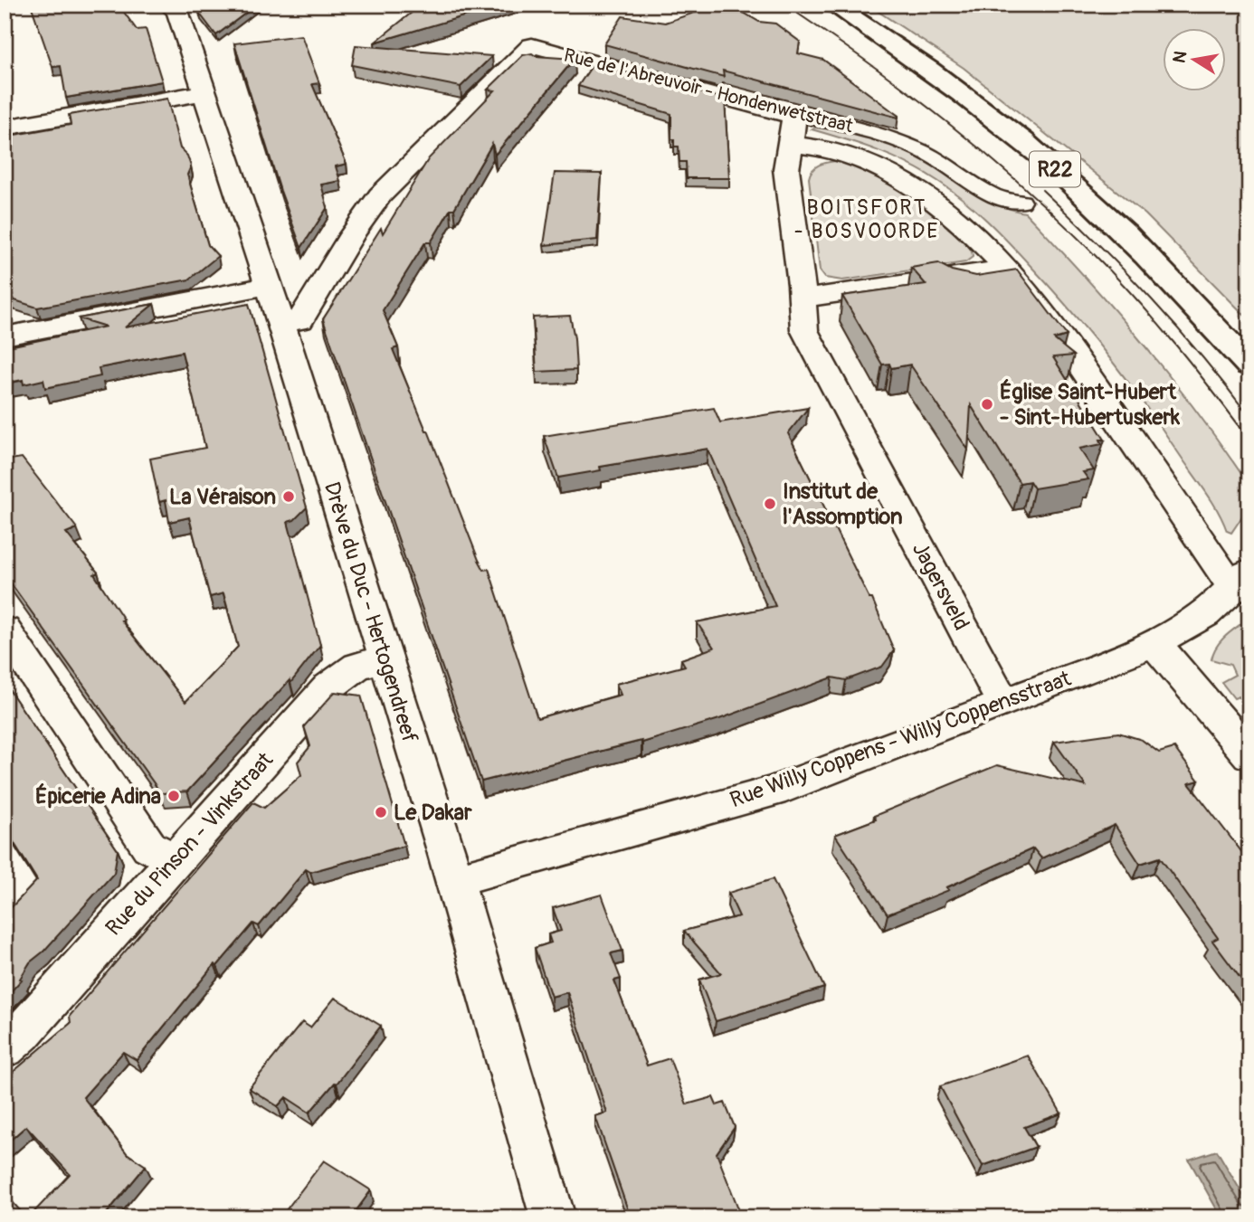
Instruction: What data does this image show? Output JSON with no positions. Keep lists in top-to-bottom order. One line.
{"streets":{"main road":["R22"],"street":["Rue de l'Abreuvoir - Hondenwetstraat","Jagersveld","Drève du Duc - Hertogendreef","Rue Willy Coppens - Willy Coppensstraat","Rue du Pinson - Vinkstraat"]},"crossings":[["Rue de l'Abreuvoir - Hondenwetstraat","Jagersveld"],["Rue de l'Abreuvoir - Hondenwetstraat","Drève du Duc - Hertogendreef"],["Jagersveld","Rue Willy Coppens - Willy Coppensstraat"],["Drève du Duc - Hertogendreef","Rue Willy Coppens - Willy Coppensstraat"],["Drève du Duc - Hertogendreef","Rue du Pinson - Vinkstraat"]],"districts":["BOITSFORT - BOSVOORDE"],"places":["Église Saint-Hubert - Sint-Hubertuskerk","La Véraison","Institut de l'Assomption","Épicerie Adina","Le Dakar"],"north":"left"}
